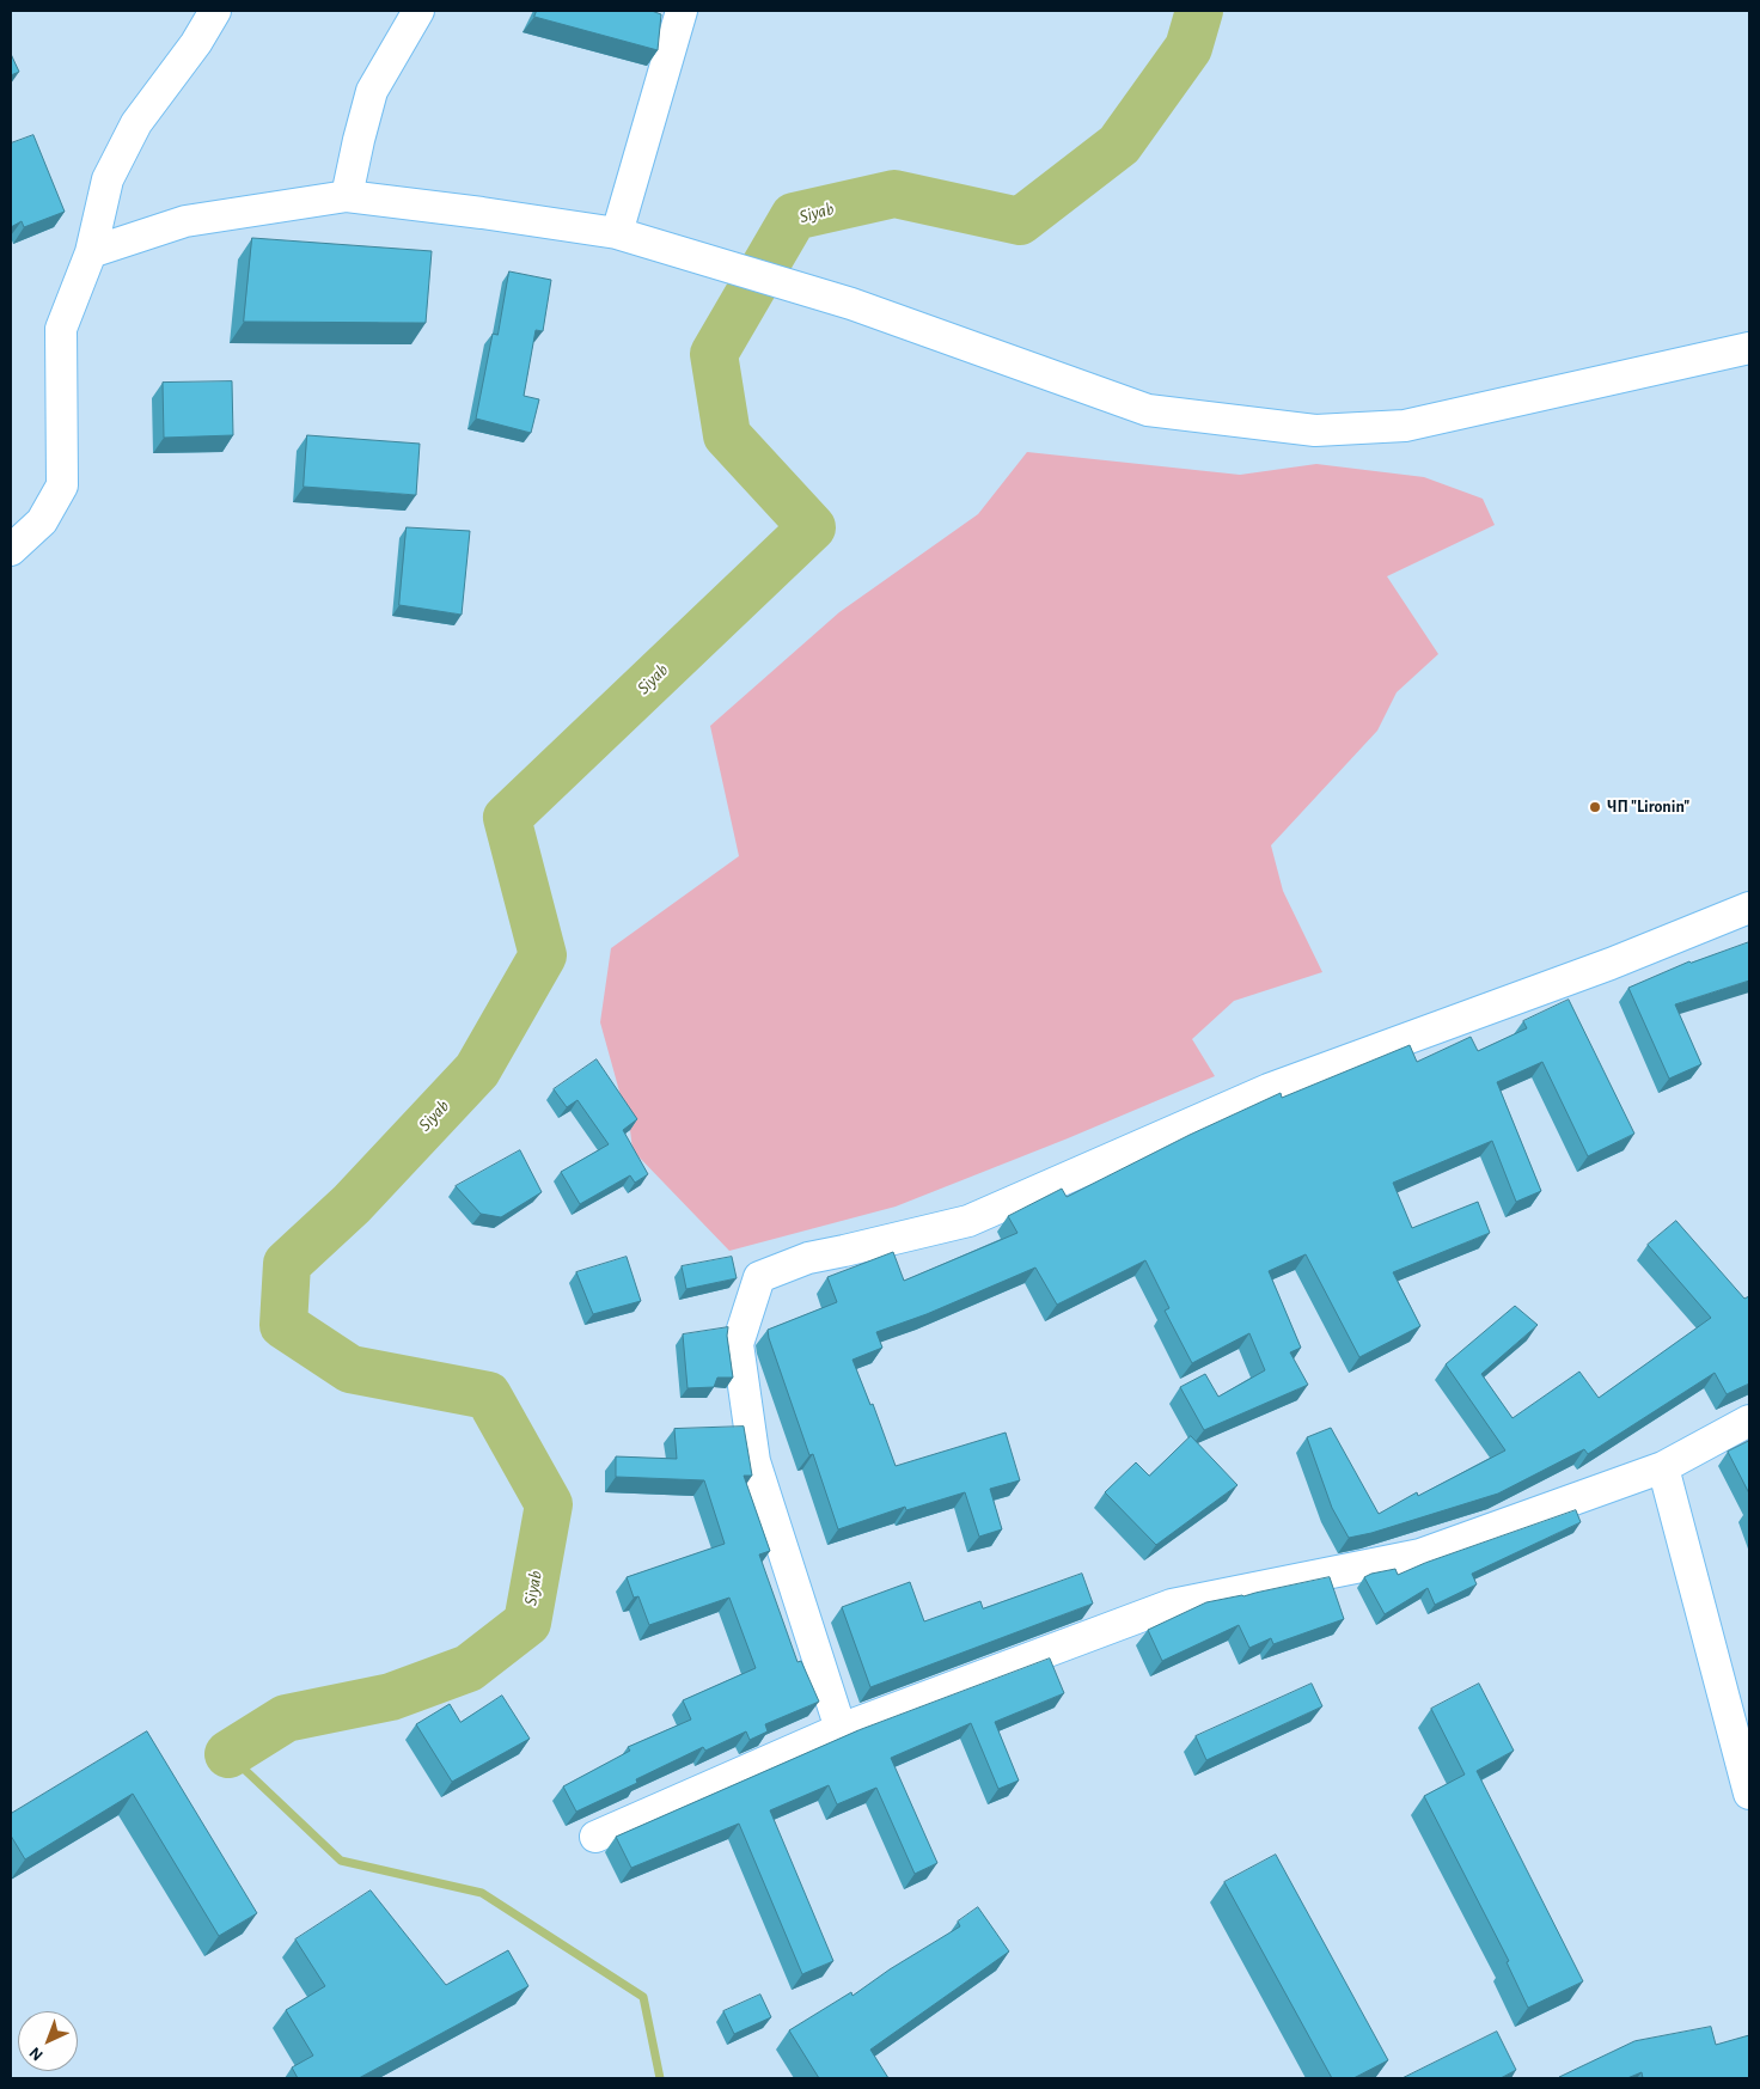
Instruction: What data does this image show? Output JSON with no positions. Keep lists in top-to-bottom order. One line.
{"water":["Siyab"],"places":["ЧП \"Lironin\""],"north":"bottom left"}
